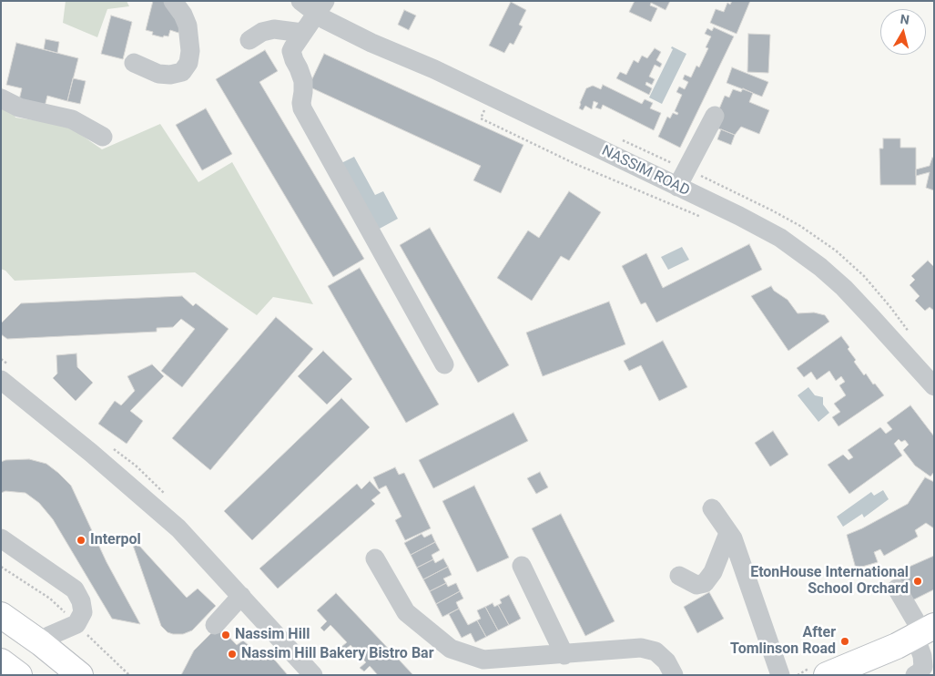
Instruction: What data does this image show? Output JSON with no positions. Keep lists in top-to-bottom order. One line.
{"streets":{"street":["NASSIM ROAD"]},"places":["Interpol","EtonHouse International School Orchard","Nassim Hill","After Tomlinson Road","Nassim Hill Bakery Bistro Bar"],"north":"top"}
